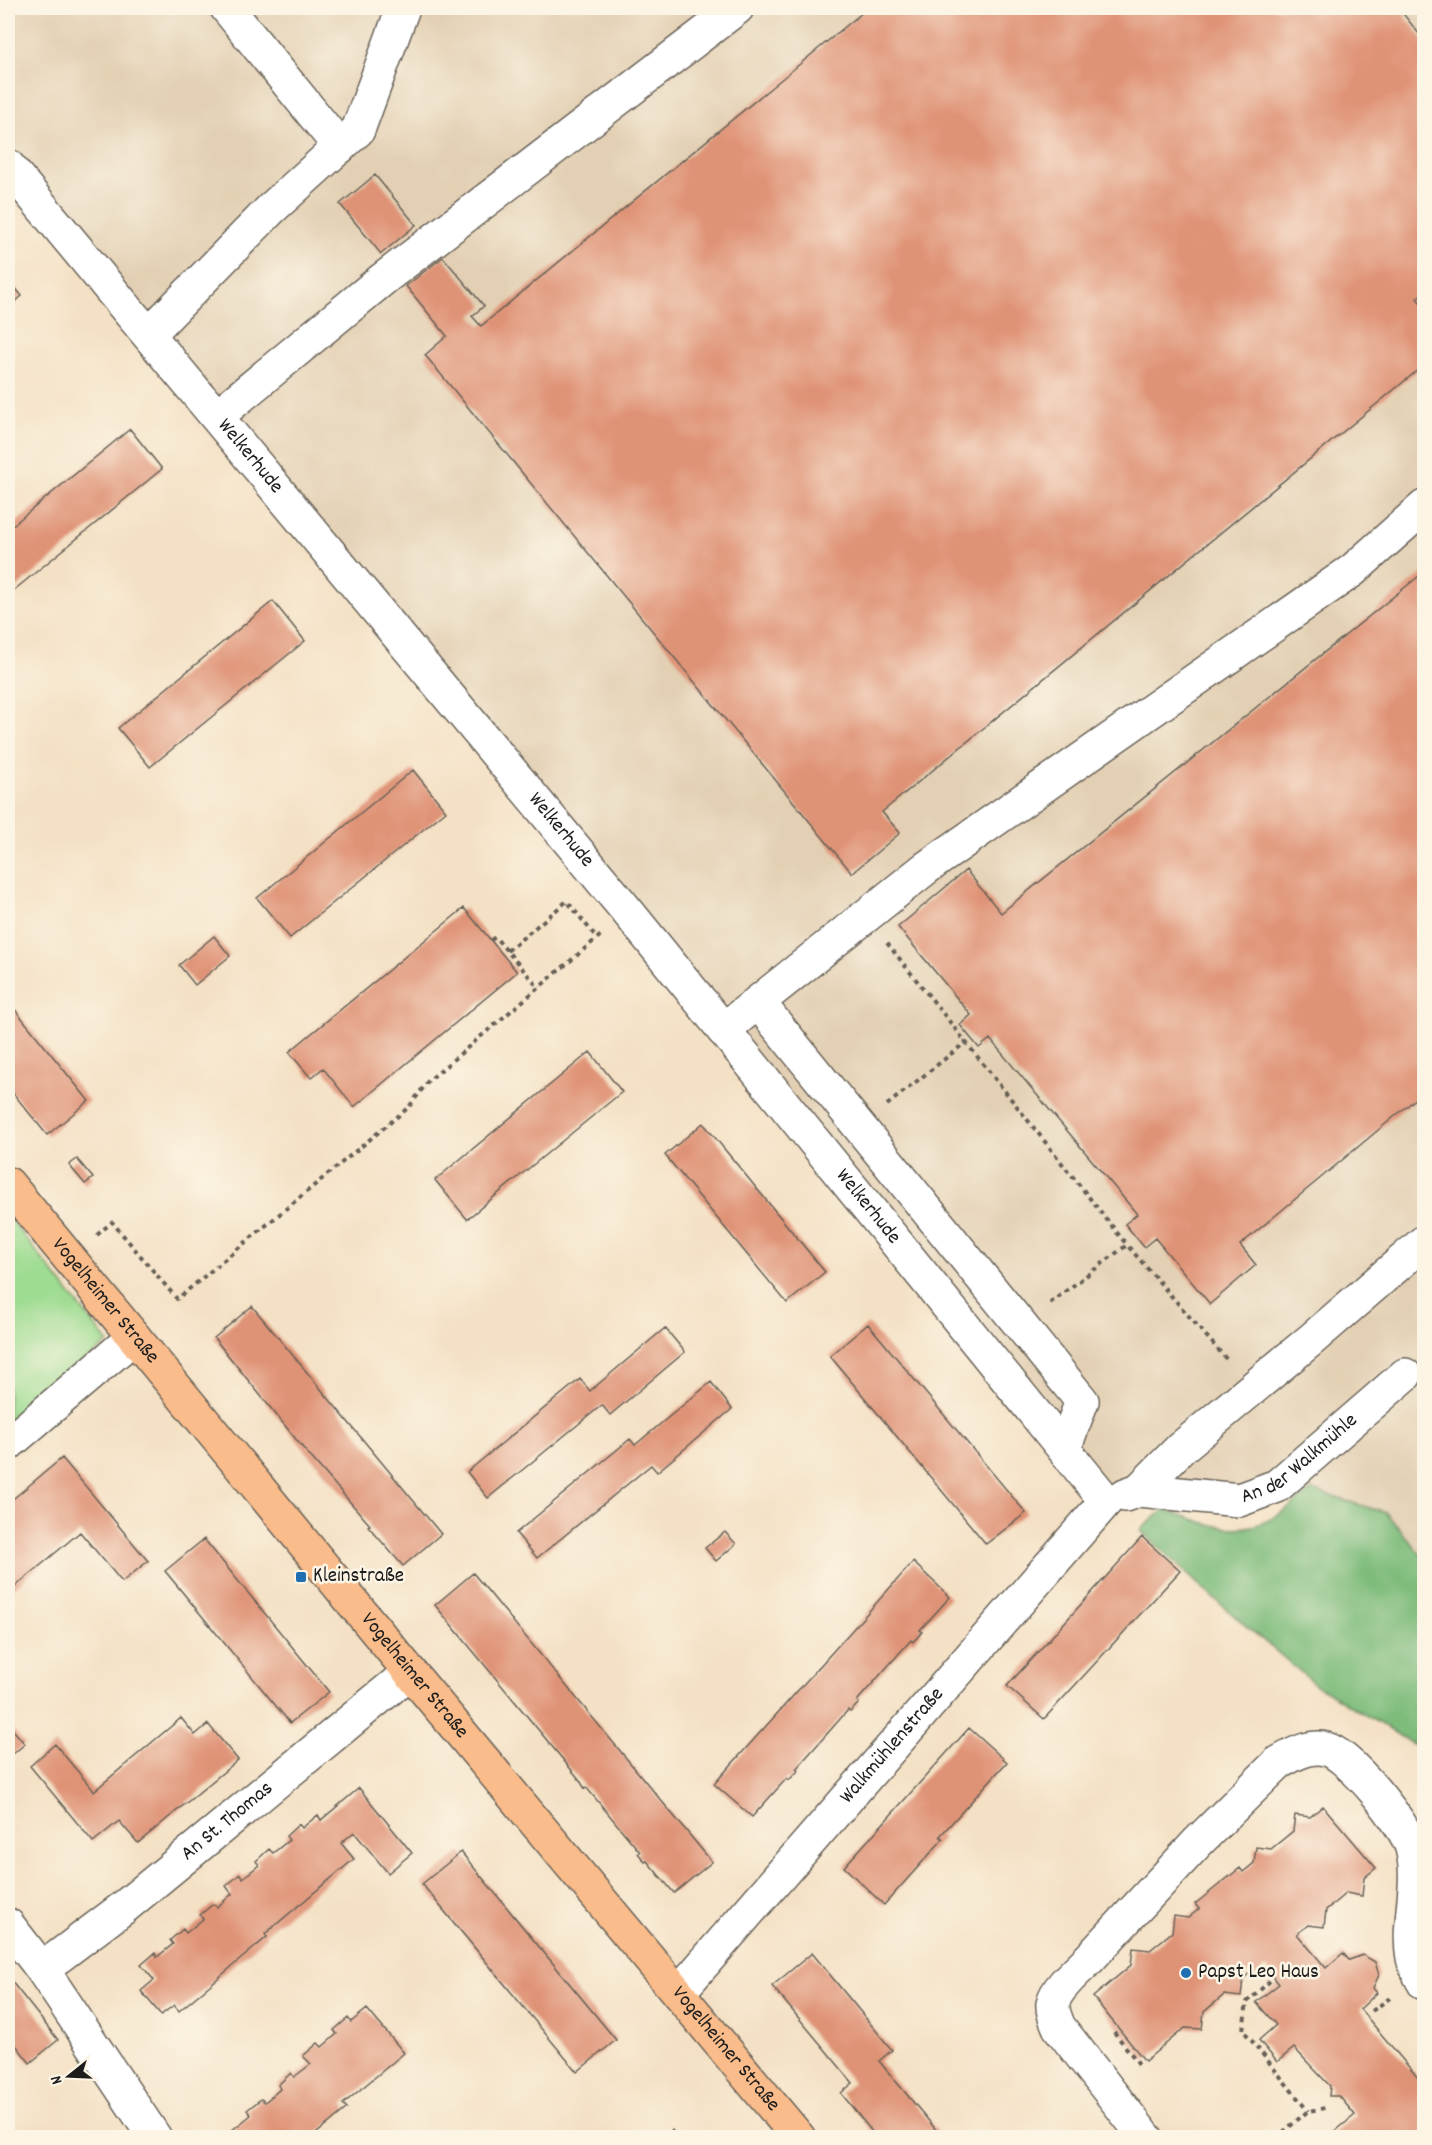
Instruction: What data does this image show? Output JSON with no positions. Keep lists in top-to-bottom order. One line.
{"streets":{"main road":["Vogelheimer Straße"],"street":["Welkerhude","An der Walkmühle","Walkmühlenstraße","An St. Thomas"]},"crossings":[["Welkerhude","An der Walkmühle"],["Welkerhude","Walkmühlenstraße"],["Vogelheimer Straße","Walkmühlenstraße"],["Vogelheimer Straße","An St. Thomas"],["An der Walkmühle","Walkmühlenstraße"]],"places":{"transit":["Kleinstraße"],"other":["Papst Leo Haus"]},"north":"left"}
